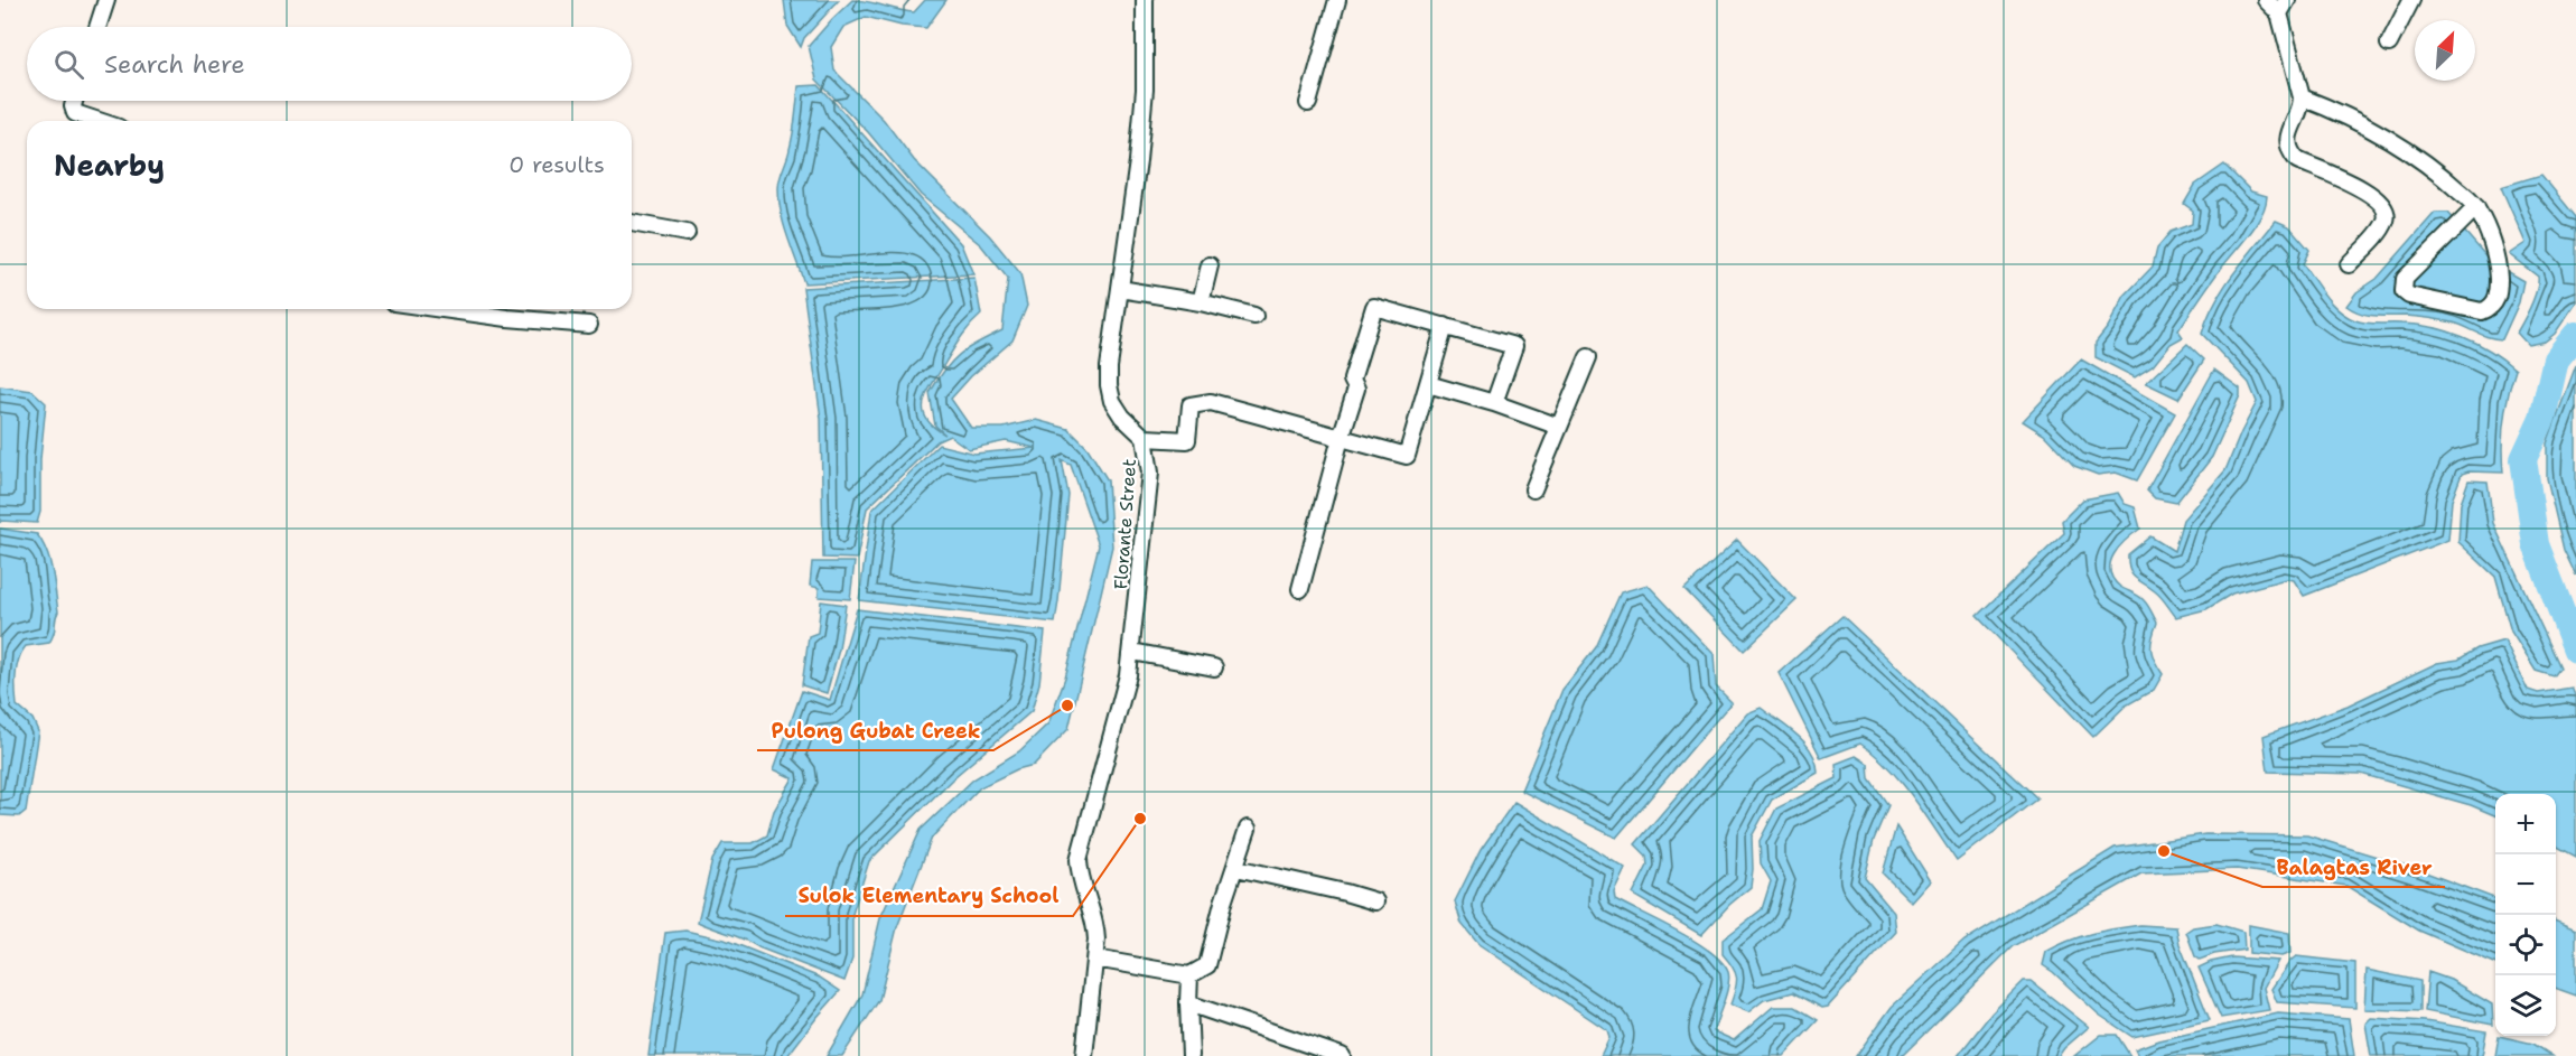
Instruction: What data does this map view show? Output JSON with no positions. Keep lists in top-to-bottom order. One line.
{"streets":{"street":["Florante Street"]},"places":["Pulong Gubat Creek","Sulok Elementary School","Balagtas River"],"north":"top right","page":{"search":"Search here","heading":["Nearby","0 results"],"map_buttons":["+","−"]}}
